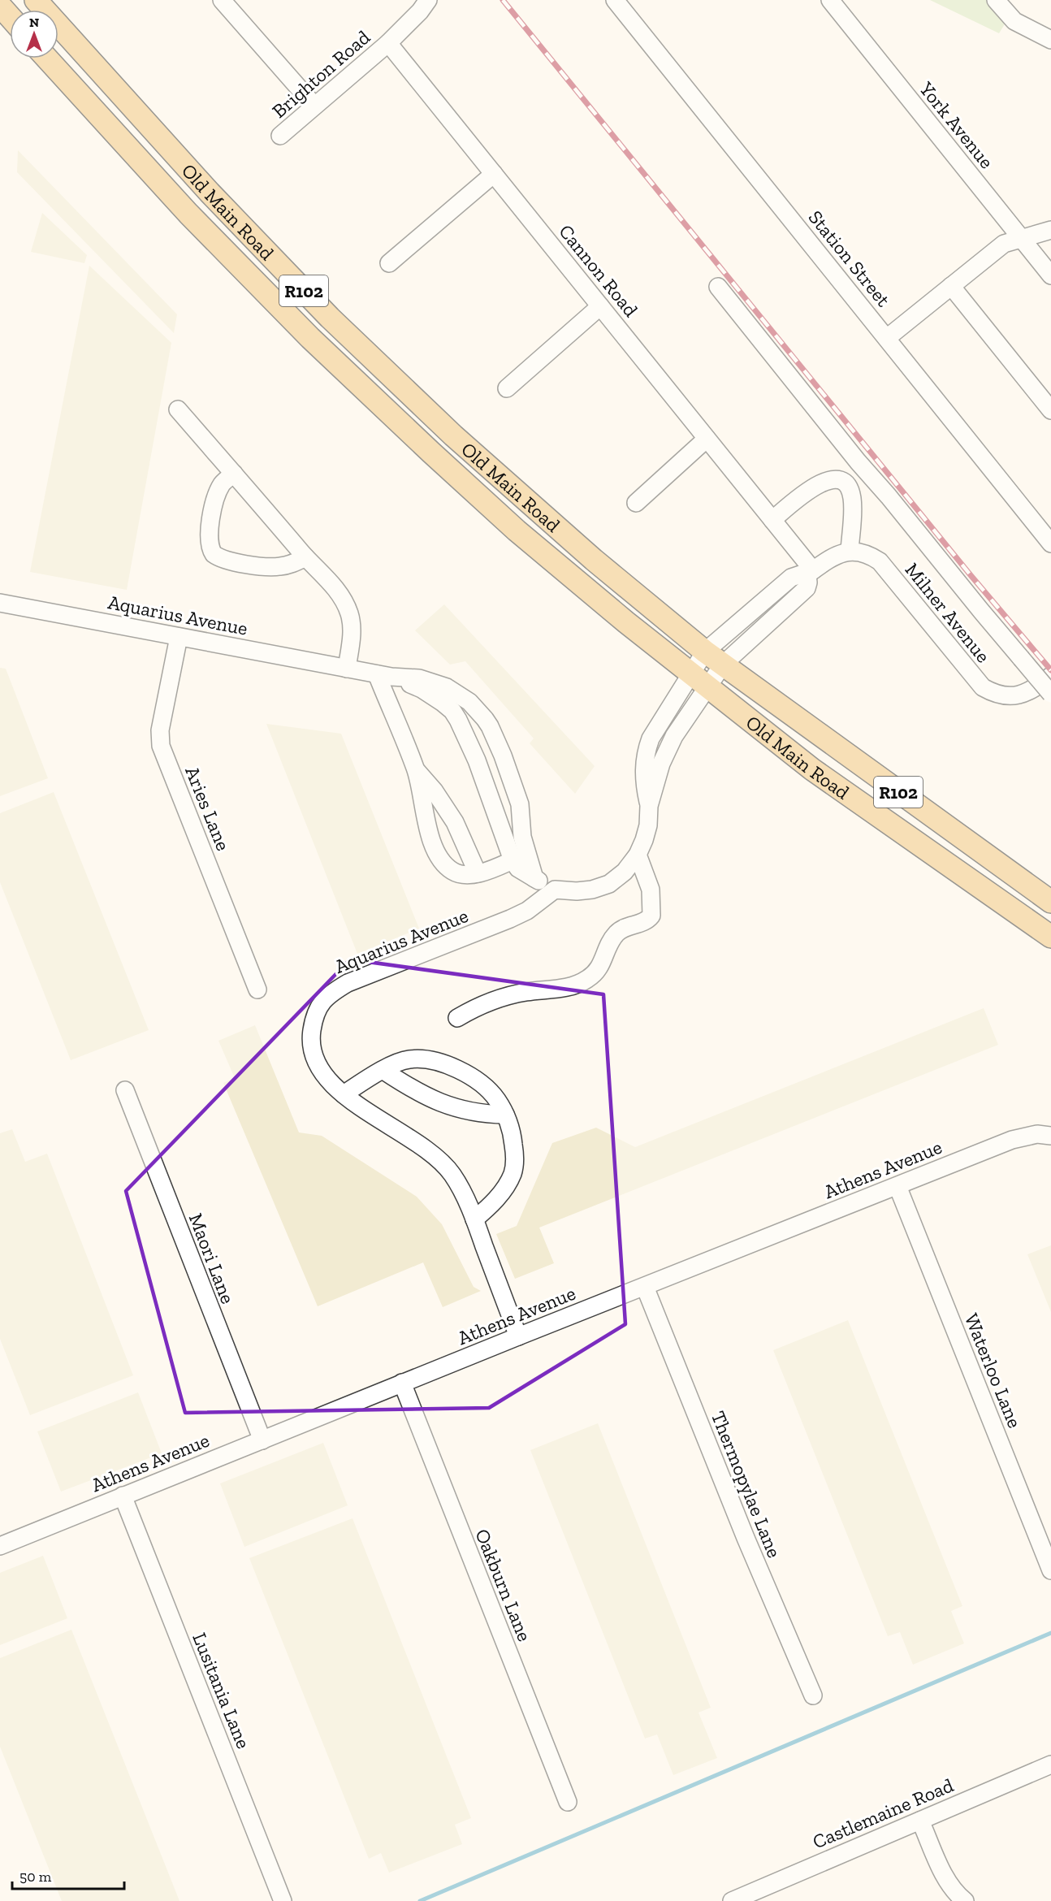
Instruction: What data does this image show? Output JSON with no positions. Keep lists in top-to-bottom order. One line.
{"streets":{"main road":["Old Main Road","R102"],"street":["Brighton Road","York Avenue","Station Street","Cannon Road","Milner Avenue","Aquarius Avenue","Aries Lane","Athens Avenue","Maori Lane","Waterloo Lane","Thermopylae Lane","Oakburn Lane","Lusitania Lane","Castlemaine Road"]},"crossings":[["Brighton Road","Cannon Road"],["Old Main Road","Aquarius Avenue"],["Cannon Road","Aquarius Avenue"],["Aquarius Avenue","Aries Lane"],["Aquarius Avenue","Athens Avenue"],["Athens Avenue","Maori Lane"],["Athens Avenue","Waterloo Lane"],["Athens Avenue","Thermopylae Lane"],["Athens Avenue","Oakburn Lane"],["Athens Avenue","Lusitania Lane"]],"scale_bar":"50 m","north":"top"}
